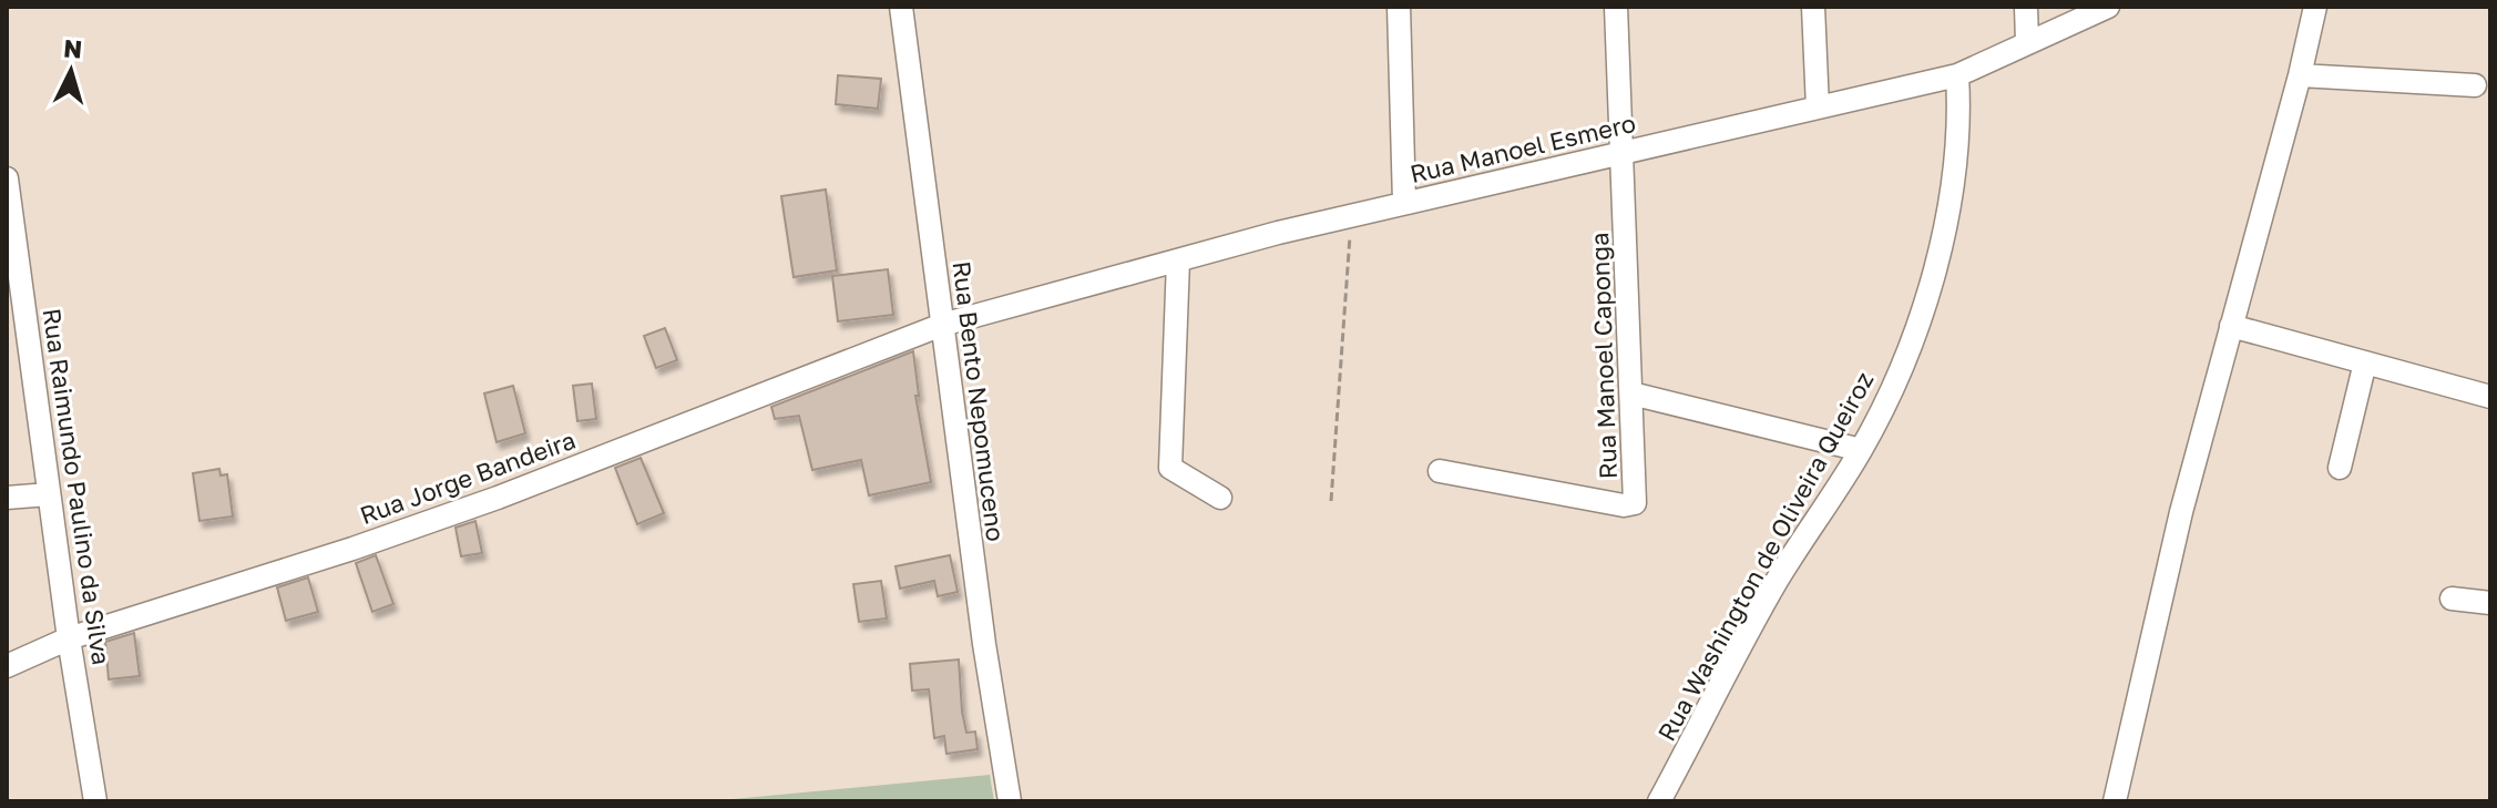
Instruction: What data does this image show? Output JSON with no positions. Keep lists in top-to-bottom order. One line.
{"streets":{"street":["Rua Manoel Esmero","Rua Manoel Caponga","Rua Bento Nepomuceno","Rua Jorge Bandeira","Rua Raimundo Paulino da Silva","Rua Washington de Oliveira Queiroz"]},"crossings":[["Rua Manoel Esmero","Rua Manoel Caponga"],["Rua Manoel Esmero","Rua Bento Nepomuceno"],["Rua Manoel Esmero","Rua Jorge Bandeira"],["Rua Manoel Esmero","Rua Washington de Oliveira Queiroz"],["Rua Bento Nepomuceno","Rua Jorge Bandeira"],["Rua Jorge Bandeira","Rua Raimundo Paulino da Silva"]],"north":"top"}
